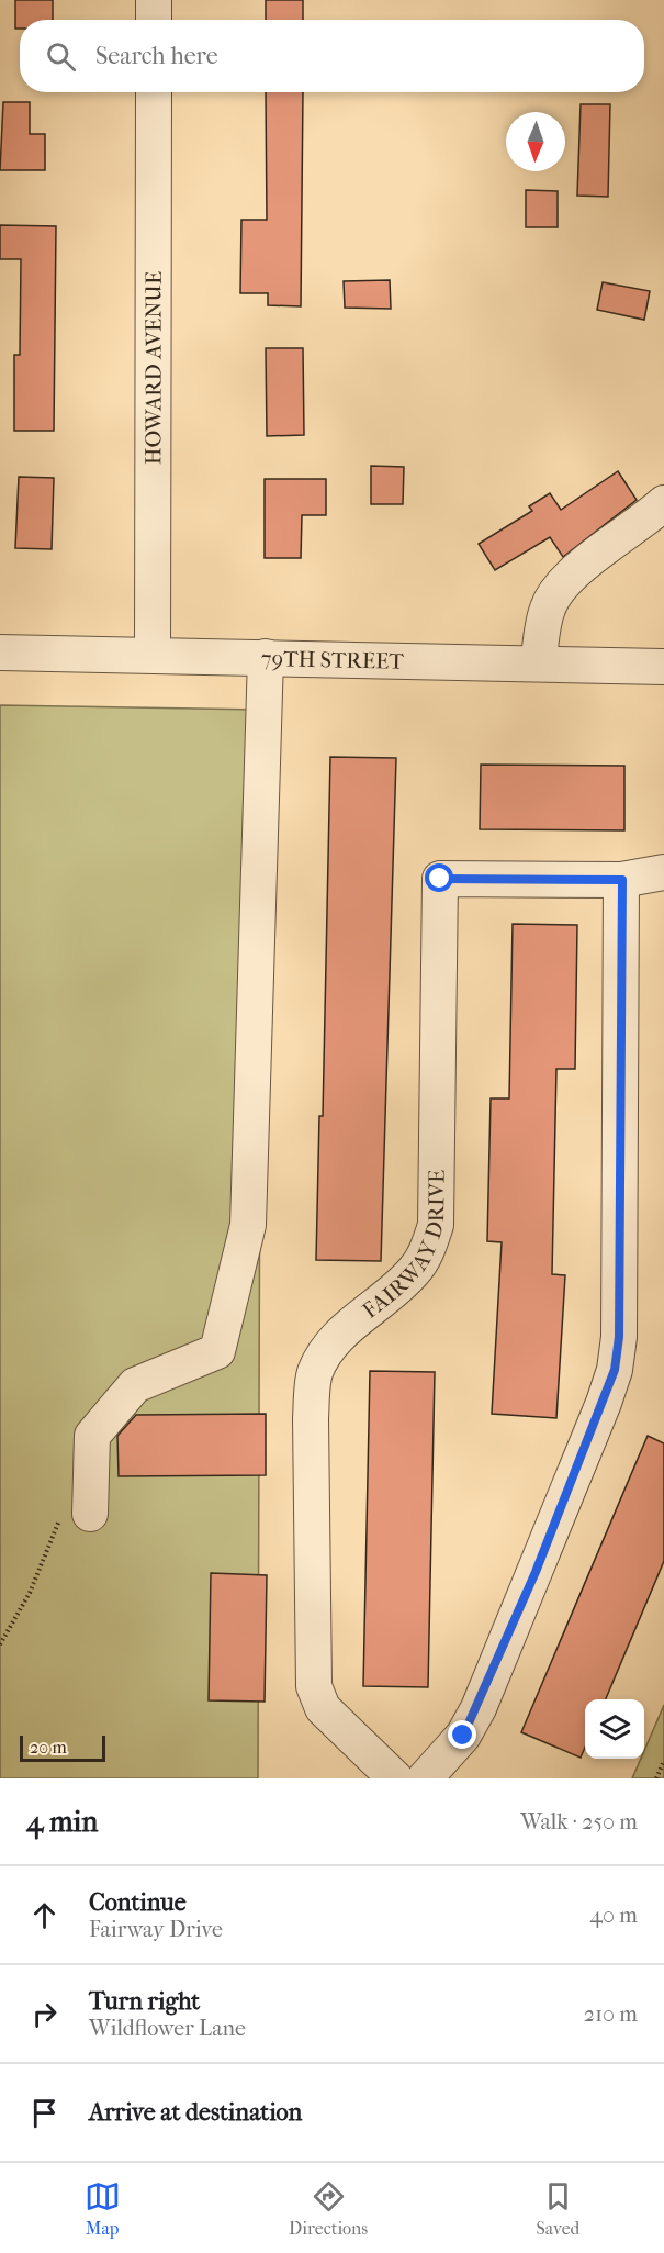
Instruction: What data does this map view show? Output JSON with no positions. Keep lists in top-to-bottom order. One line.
{"streets":{"street":["HOWARD AVENUE","79TH STREET","FAIRWAY DRIVE"]},"crossings":[["HOWARD AVENUE","79TH STREET"]],"scale_bar":"20 m","north":"bottom","page":{"search":"Search here","scale":"20 m","heading":["4 min","Walk · 250 m"],"list":[["Continue","Fairway Drive","40 m"],["Turn right","Wildflower Lane","210 m"],"Arrive at destination"],"nav":["Map","Directions","Saved"]}}
